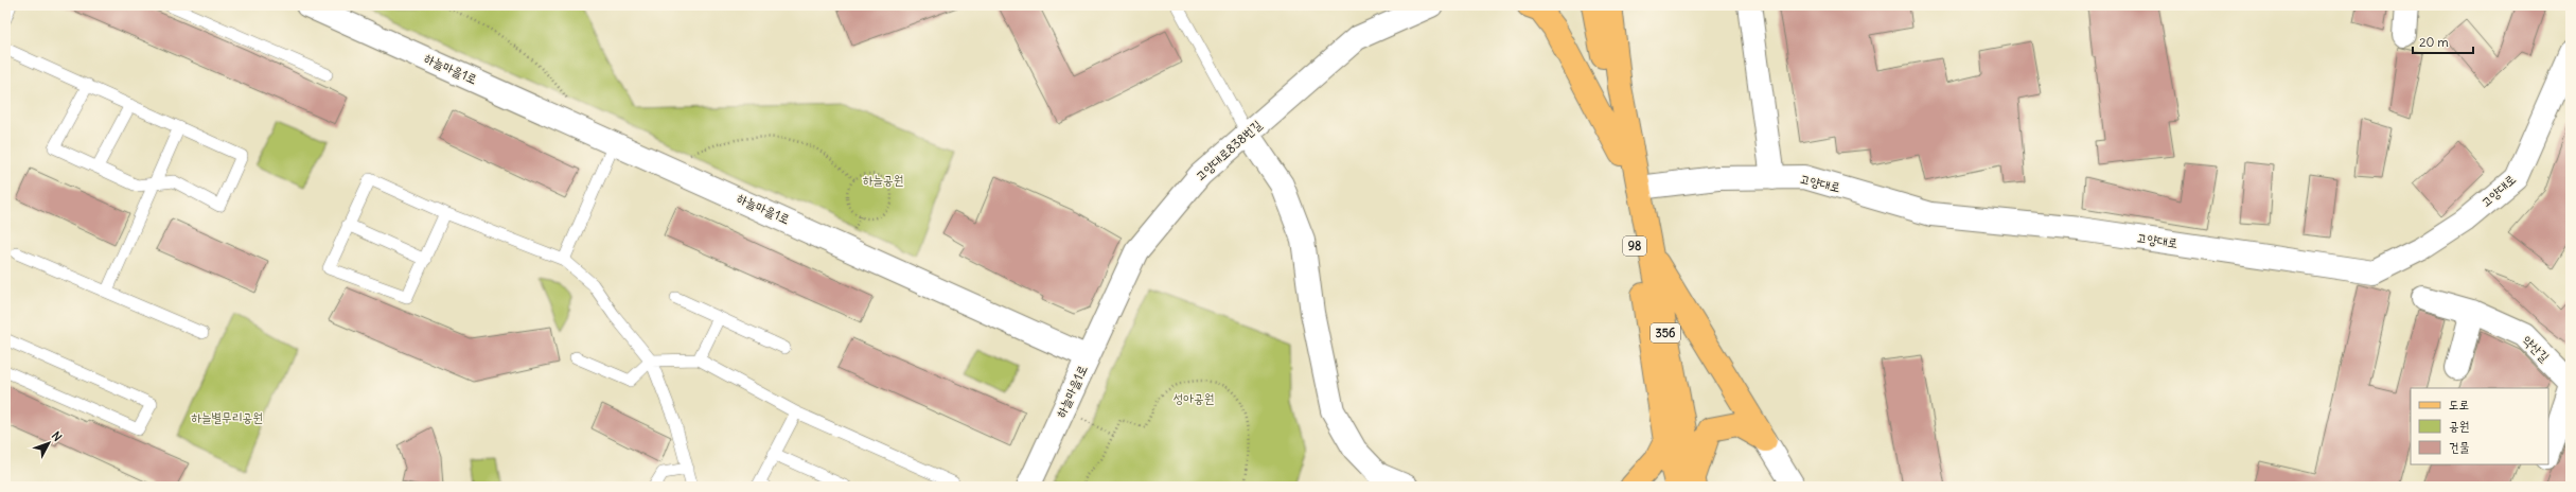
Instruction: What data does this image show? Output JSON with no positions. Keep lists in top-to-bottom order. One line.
{"streets":{"main road":["98","356"],"street":["하늘마을1로","고양대로838번길","고양대로","약산길"]},"crossings":[["하늘마을1로","고양대로838번길"],["고양대로","356"],["98","356"]],"parks":["하늘공원","성아공원","하늘별무리공원"],"legend":["도로","공원","건물"],"scale_bar":"20 m","north":"top right"}
